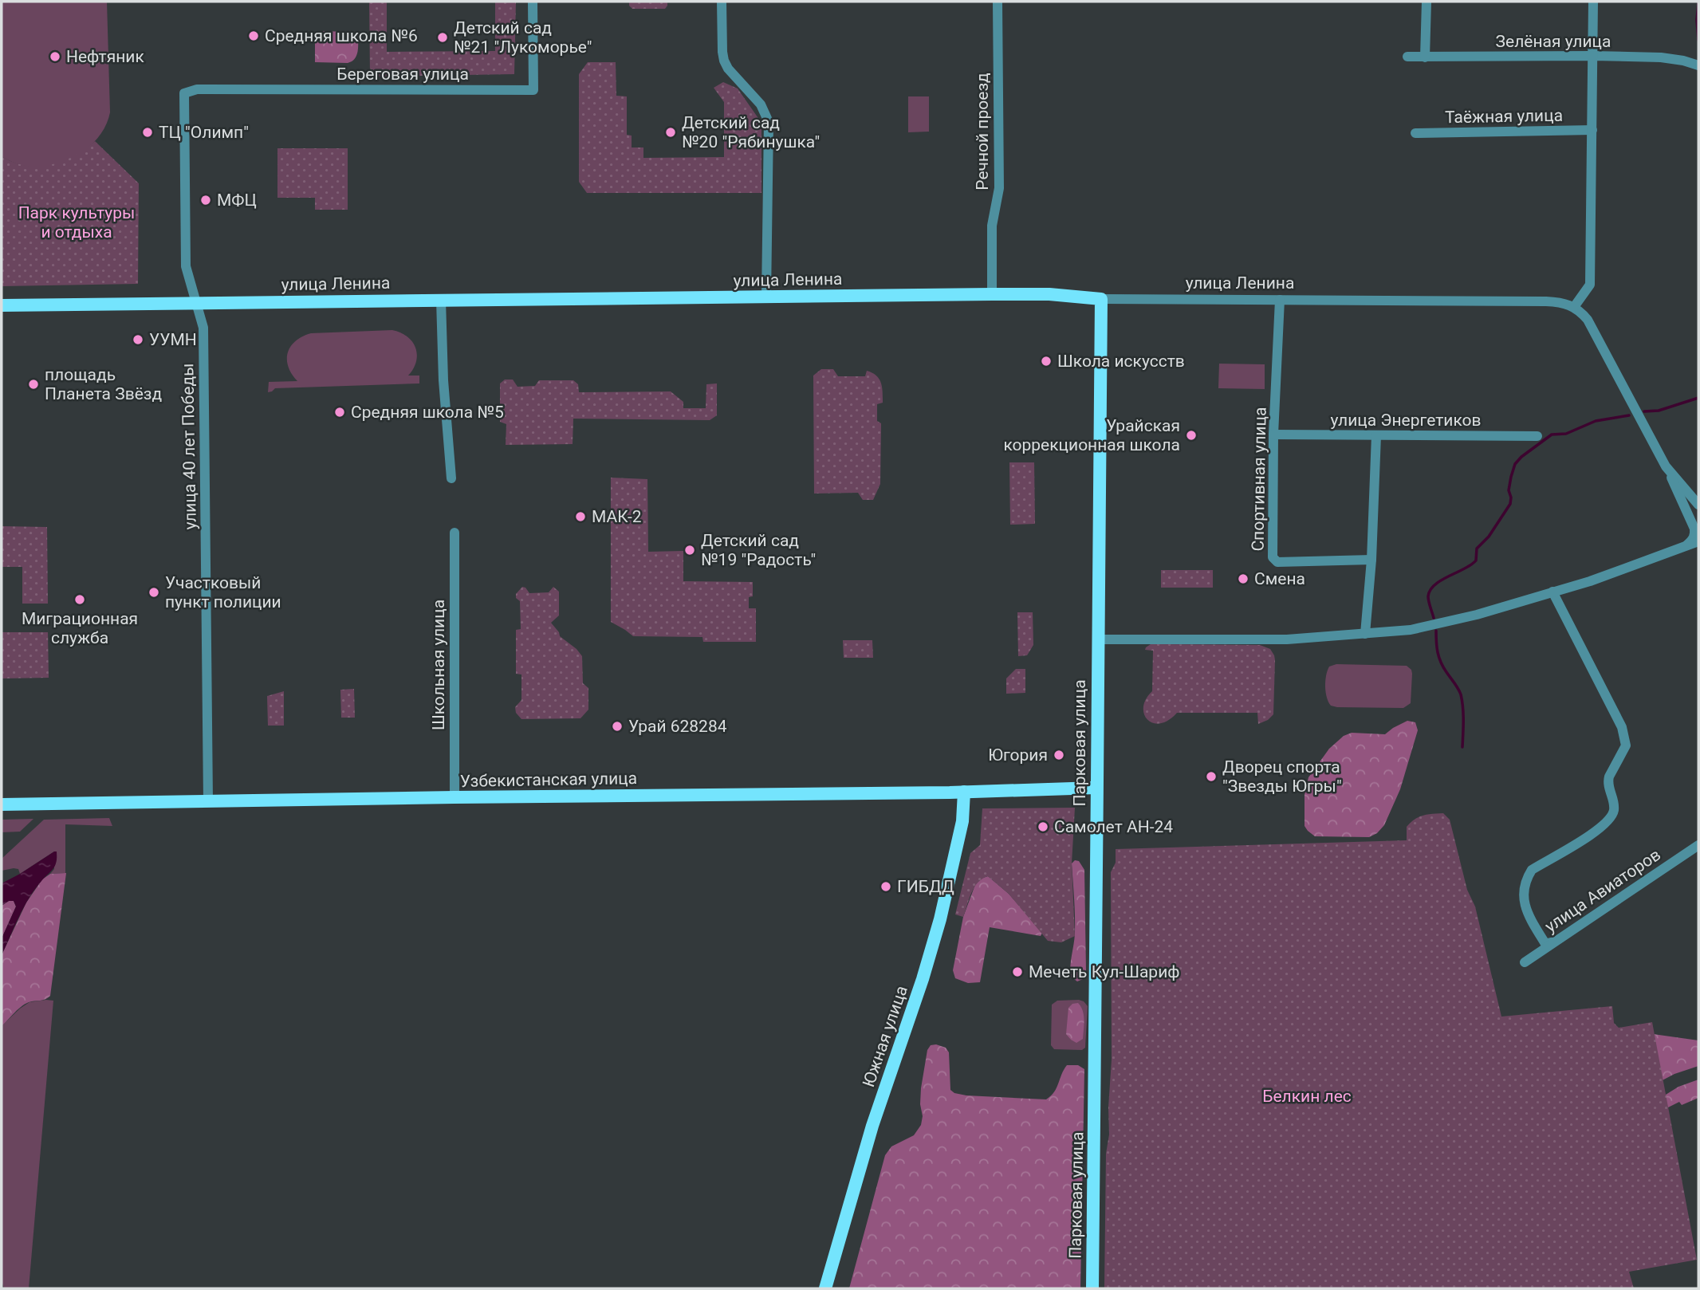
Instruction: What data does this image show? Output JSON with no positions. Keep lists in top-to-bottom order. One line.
{"streets":{"main road":["улица Ленина","Парковая улица","Узбекистанская улица","Южная улица"],"street":["Зелёная улица","Береговая улица","Таёжная улица","Речной проезд","улица Энергетиков","улица 40 лет Победы","Спортивная улица","Школьная улица","улица Авиаторов"]},"crossings":[["Береговая улица","улица 40 лет Победы"],["Речной проезд","улица Ленина"],["улица Ленина","улица 40 лет Победы"],["улица Ленина","Спортивная улица"],["улица Ленина","Парковая улица"],["улица Энергетиков","Спортивная улица"],["улица 40 лет Победы","Узбекистанская улица"],["Школьная улица","Узбекистанская улица"],["Парковая улица","Узбекистанская улица"],["Узбекистанская улица","Южная улица"]],"parks":["Парк культуры и отдыха","Белкин лес"],"places":["Средняя школа №6","Детский сад №21 \"Лукоморье\"","Нефтяник","ТЦ \"Олимп\"","Детский сад №20 \"Рябинушка\"","МФЦ","УУМН","Школа искусств","площадь Планета Звёзд","Средняя школа №5","Урайская коррекционная школа","МАК-2","Детский сад №19 \"Радость\"","Смена","Участковый пункт полиции","Миграционная служба","Урай 628284","Югория","Дворец спорта \"Звезды Югры\"","Самолет АН-24","ГИБДД","Мечеть Кул-Шариф"]}
